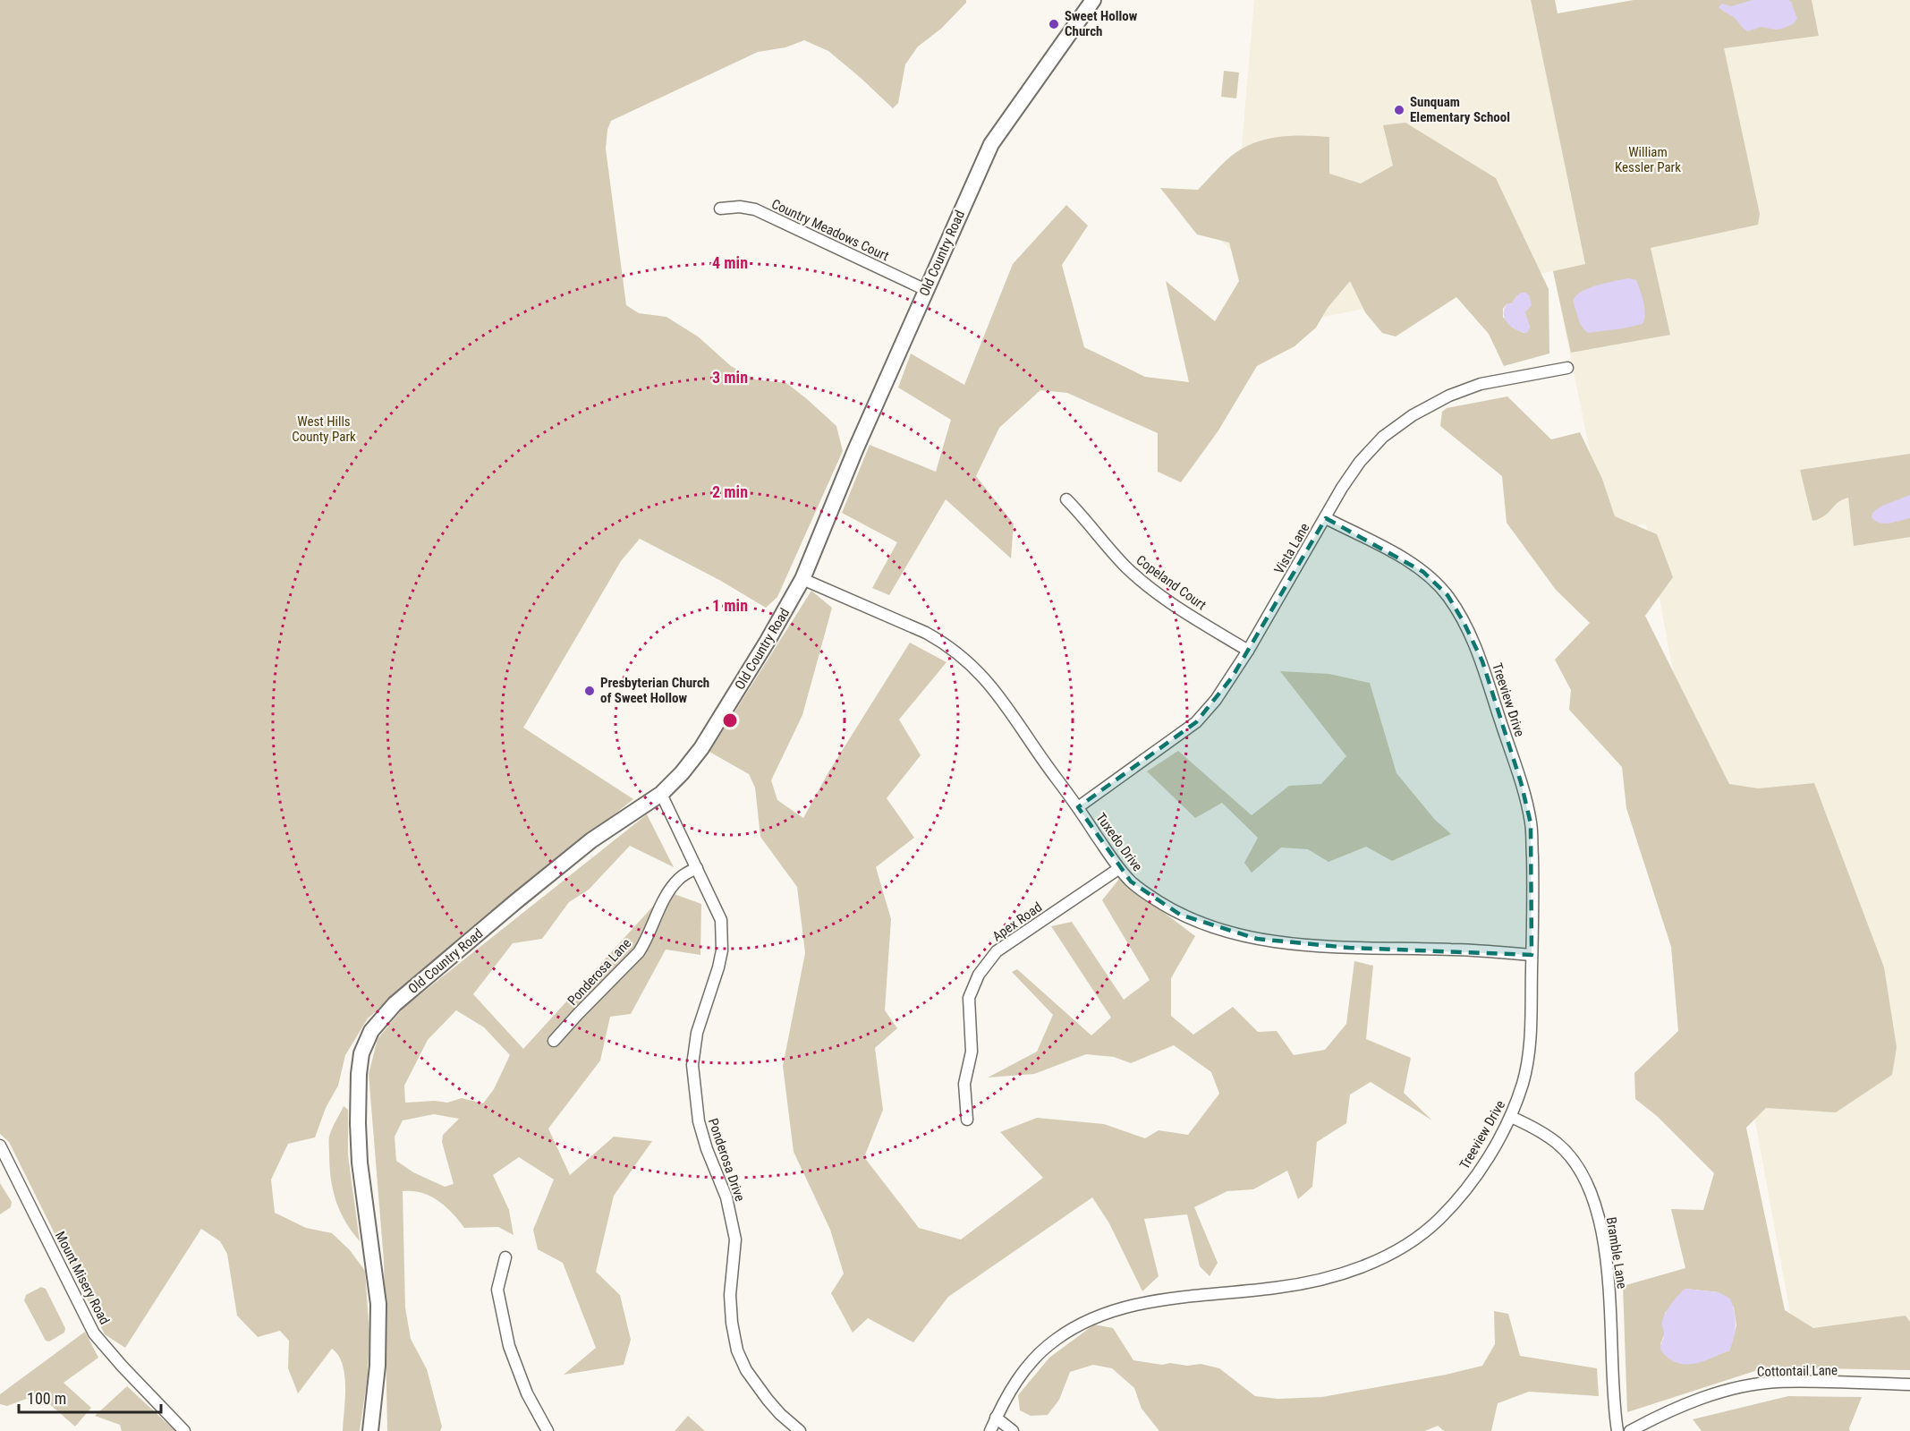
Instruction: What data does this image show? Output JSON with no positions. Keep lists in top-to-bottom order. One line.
{"streets":{"main road":["Old Country Road"],"street":["Country Meadows Court","Vista Lane","Copeland Court","Treeview Drive","Tuxedo Drive","Apex Road","Ponderosa Lane","Ponderosa Drive","Bramble Lane","Mount Misery Road","Cottontail Lane"]},"crossings":[["Country Meadows Court","Old Country Road"],["Old Country Road","Tuxedo Drive"],["Old Country Road","Ponderosa Drive"],["Vista Lane","Copeland Court"],["Vista Lane","Treeview Drive"],["Vista Lane","Tuxedo Drive"],["Treeview Drive","Tuxedo Drive"],["Treeview Drive","Bramble Lane"],["Tuxedo Drive","Apex Road"],["Ponderosa Lane","Ponderosa Drive"]],"parks":["William Kessler Park","West Hills County Park"],"places":["Sweet Hollow Church","Sunquam Elementary School","Presbyterian Church of Sweet Hollow"],"scale_bar":"100 m","rings":["4 min","3 min","2 min","1 min"]}
